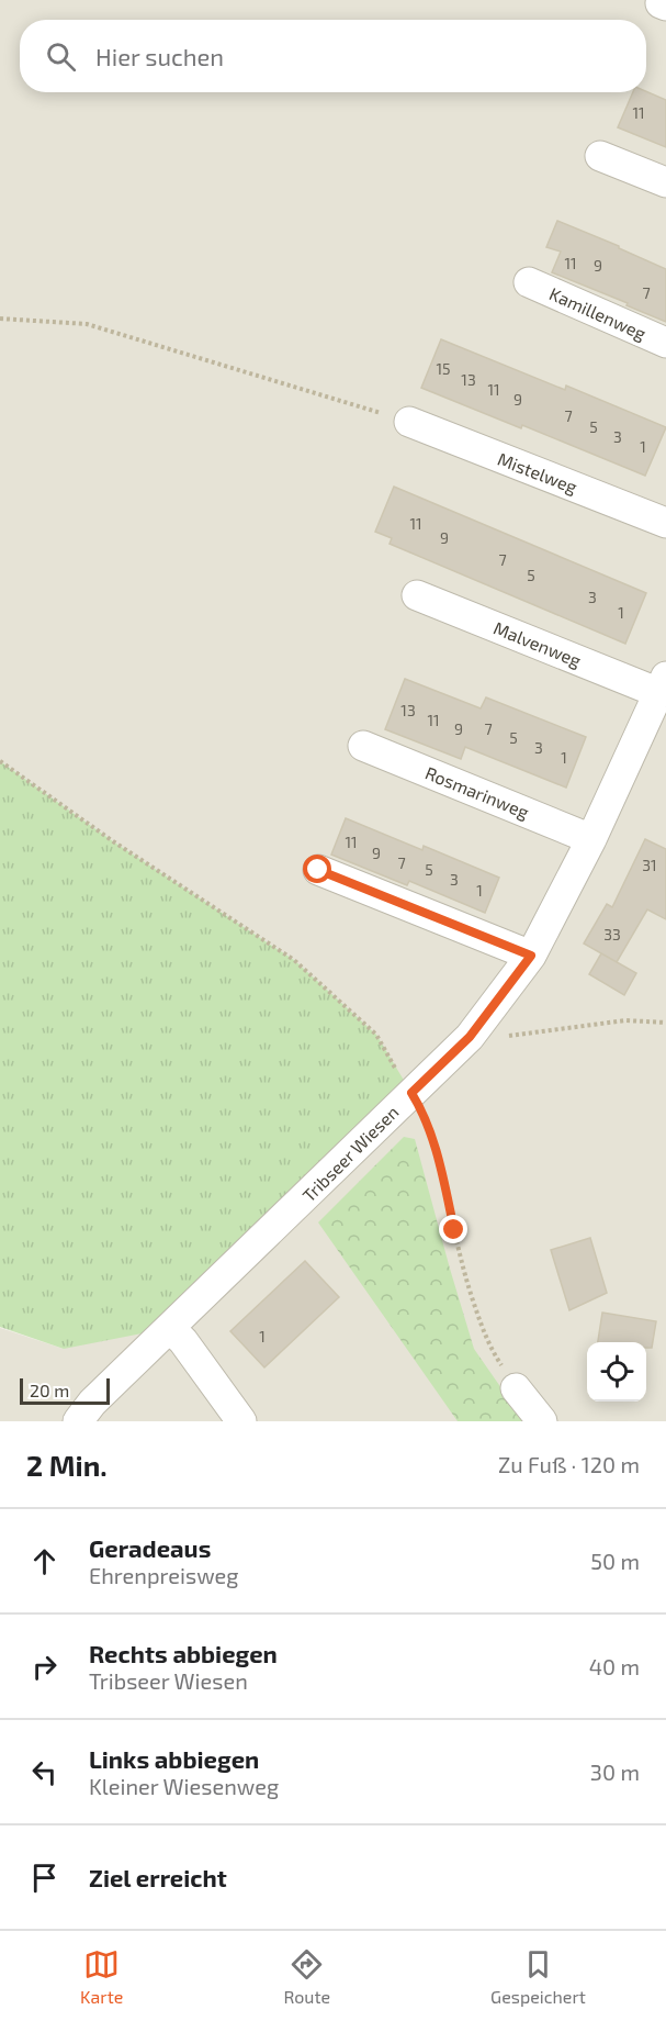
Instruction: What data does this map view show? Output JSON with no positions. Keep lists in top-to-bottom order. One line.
{"streets":{"street":["Kamillenweg","Mistelweg","Malvenweg","Rosmarinweg","Tribseer Wiesen"]},"crossings":[["Malvenweg","Tribseer Wiesen"],["Rosmarinweg","Tribseer Wiesen"]],"house_numbers":["11","11","9","7","15","13","11","9","7","5","3","1","11","9","7","5","3","1","13","11","9","7","5","3","1","11","9","7","31","5","3","1","33","1"],"scale_bar":"20 m","page":{"search":"Hier suchen","scale":"20 m","heading":["2 Min.","Zu Fuß · 120 m"],"list":[["Geradeaus","Ehrenpreisweg","50 m"],["Rechts abbiegen","Tribseer Wiesen","40 m"],["Links abbiegen","Kleiner Wiesenweg","30 m"],"Ziel erreicht"],"nav":["Karte","Route","Gespeichert"]}}
